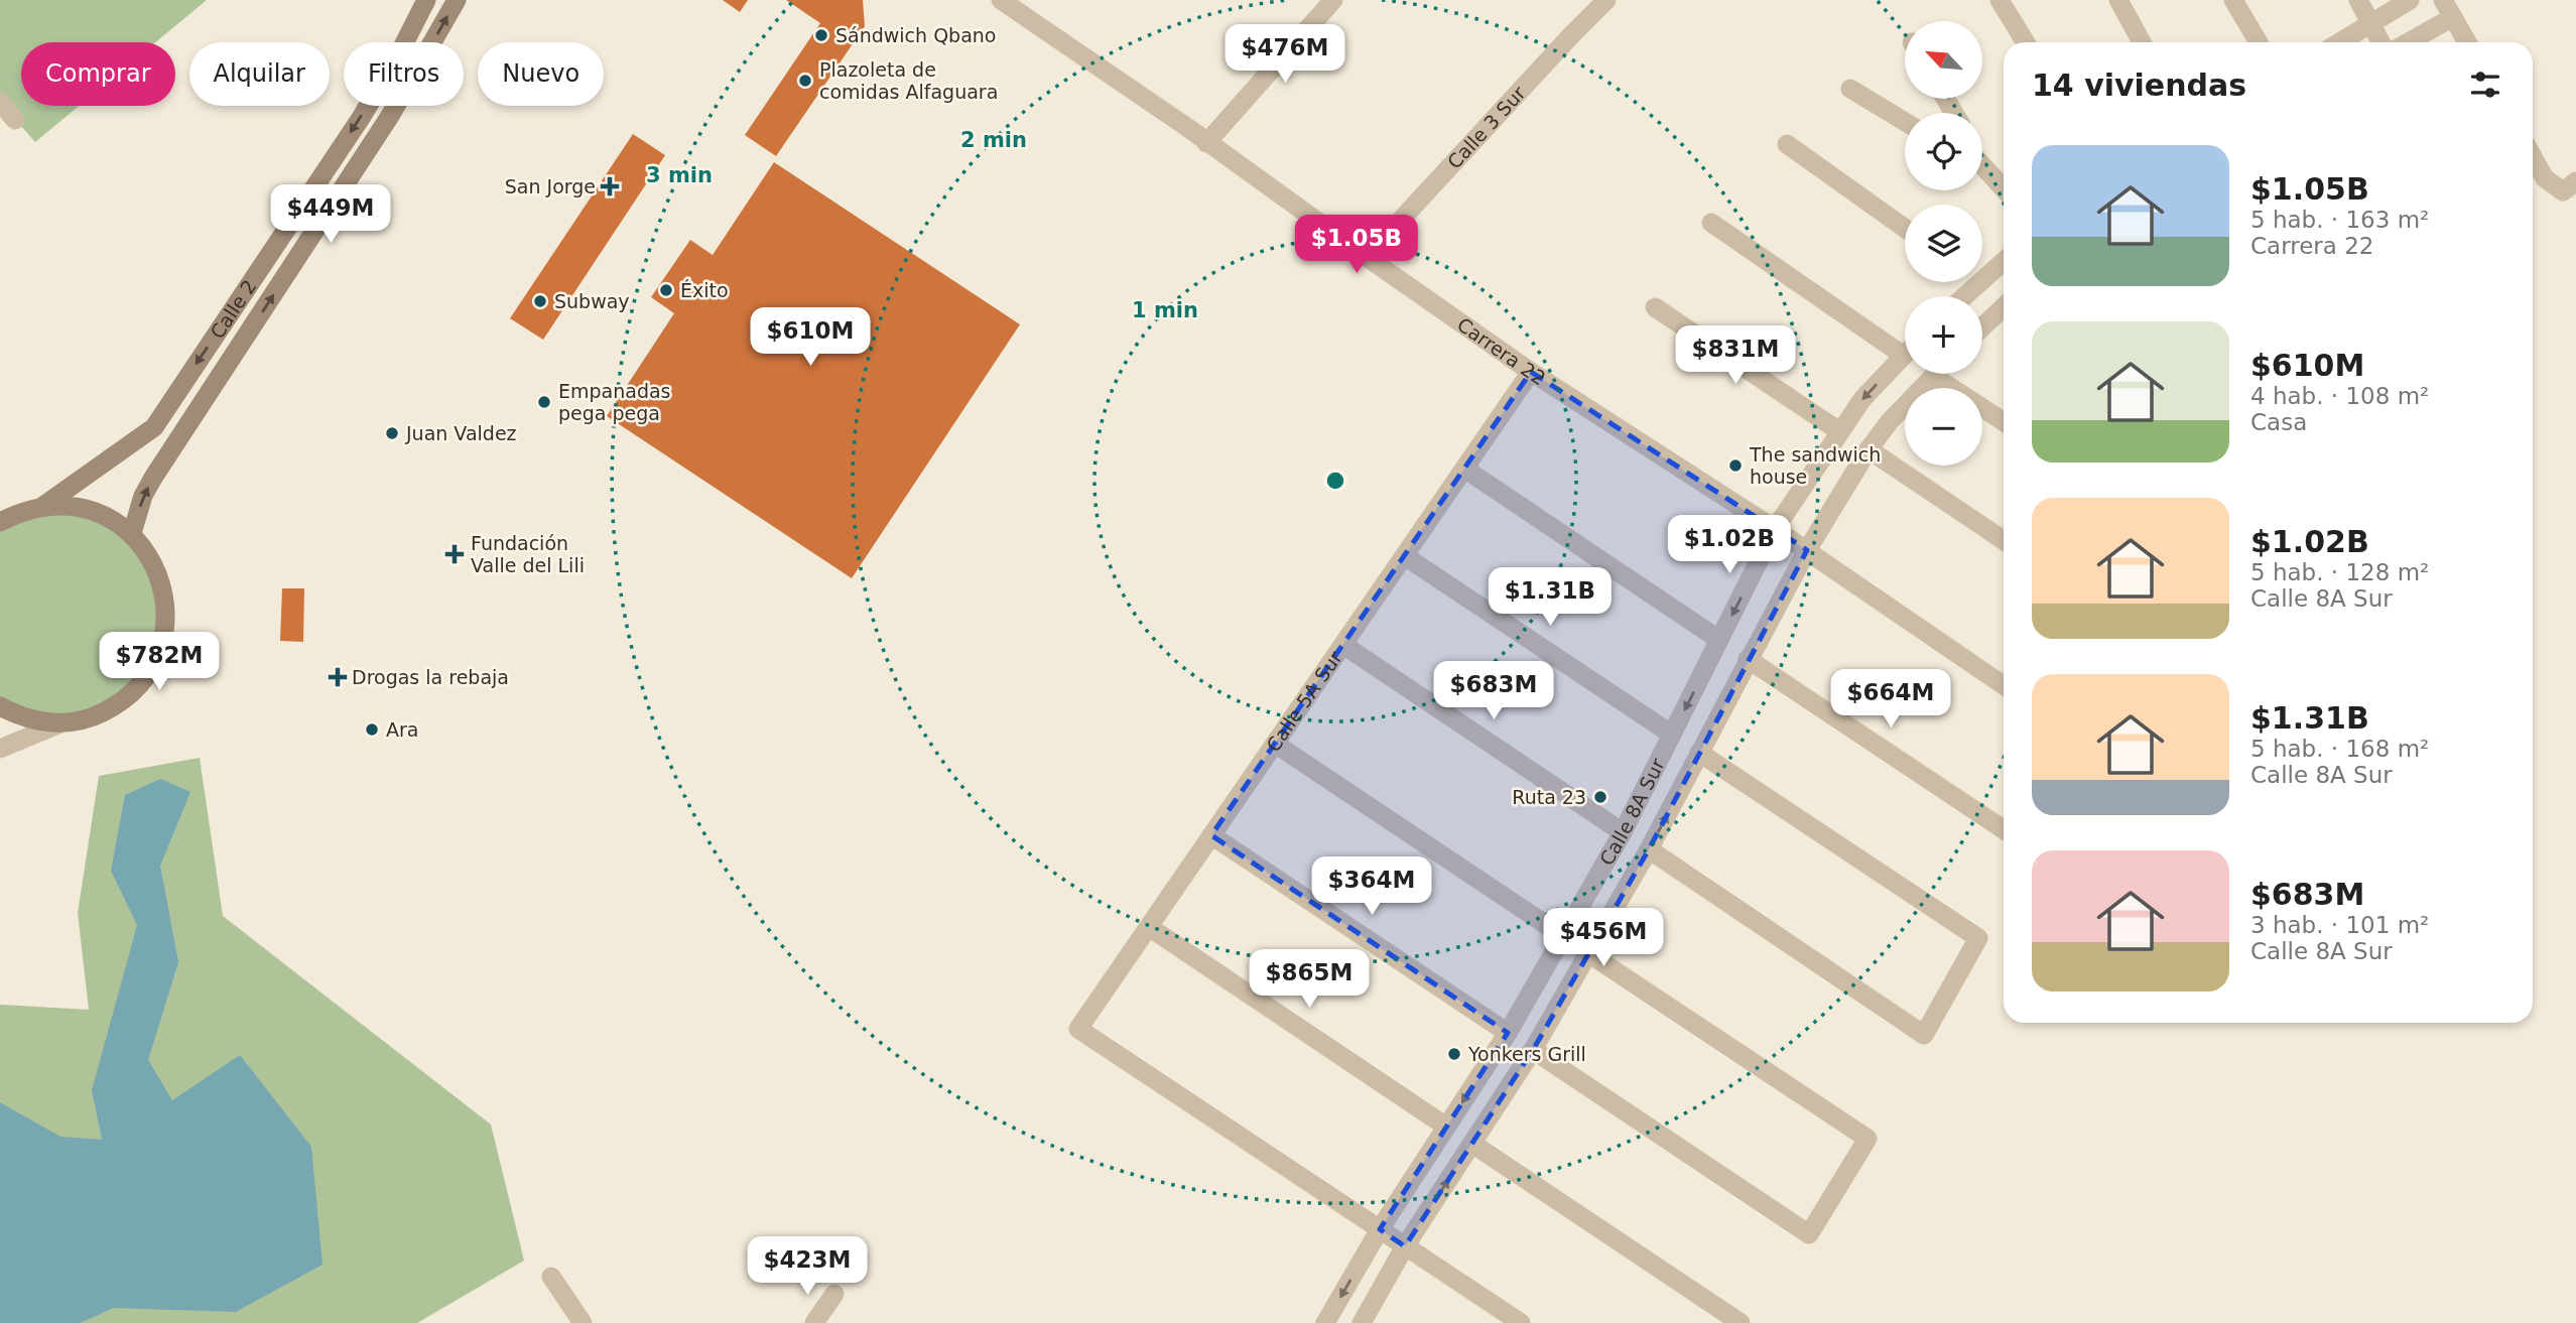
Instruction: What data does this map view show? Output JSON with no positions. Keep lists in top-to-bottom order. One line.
{"streets":{"main road":["Calle 2"],"street":["Calle 3 Sur","Carrera 22","Calle 5A Sur","Calle 8A Sur"]},"crossings":[["Calle 3 Sur","Carrera 22"],["Carrera 22","Calle 5A Sur"],["Carrera 22","Calle 8A Sur"],["Calle 5A Sur","Calle 8A Sur"]],"places":{"other":["Sándwich Qbano","Plazoleta de comidas Alfaguara","Éxito","Subway","Empanadas pega pega","Juan Valdez","The sandwich house","Ara","Ruta 23","Yonkers Grill"],"health":["San Jorge","Fundación Valle del Lili","Drogas la rebaja"]},"north":"top left","page":{"map_buttons":["+","−"],"price":["$476M","$449M","$1.05B","$610M","$831M","$1.02B","$1.31B","$782M","$683M","$664M","$364M","$456M","$865M","$423M"],"chip":["Comprar","Alquilar","Filtros","Nuevo"],"heading":"14 viviendas","list":[{"name":"$1.05B","note":"5 hab. · 163 m² · Carrera 22"},{"name":"$610M","note":"4 hab. · 108 m² · Casa"},{"name":"$1.02B","note":"5 hab. · 128 m² · Calle 8A Sur"},{"name":"$1.31B","note":"5 hab. · 168 m² · Calle 8A Sur"},{"name":"$683M","note":"3 hab. · 101 m² · Calle 8A Sur"}]},"rings":["2 min","3 min","1 min"]}
